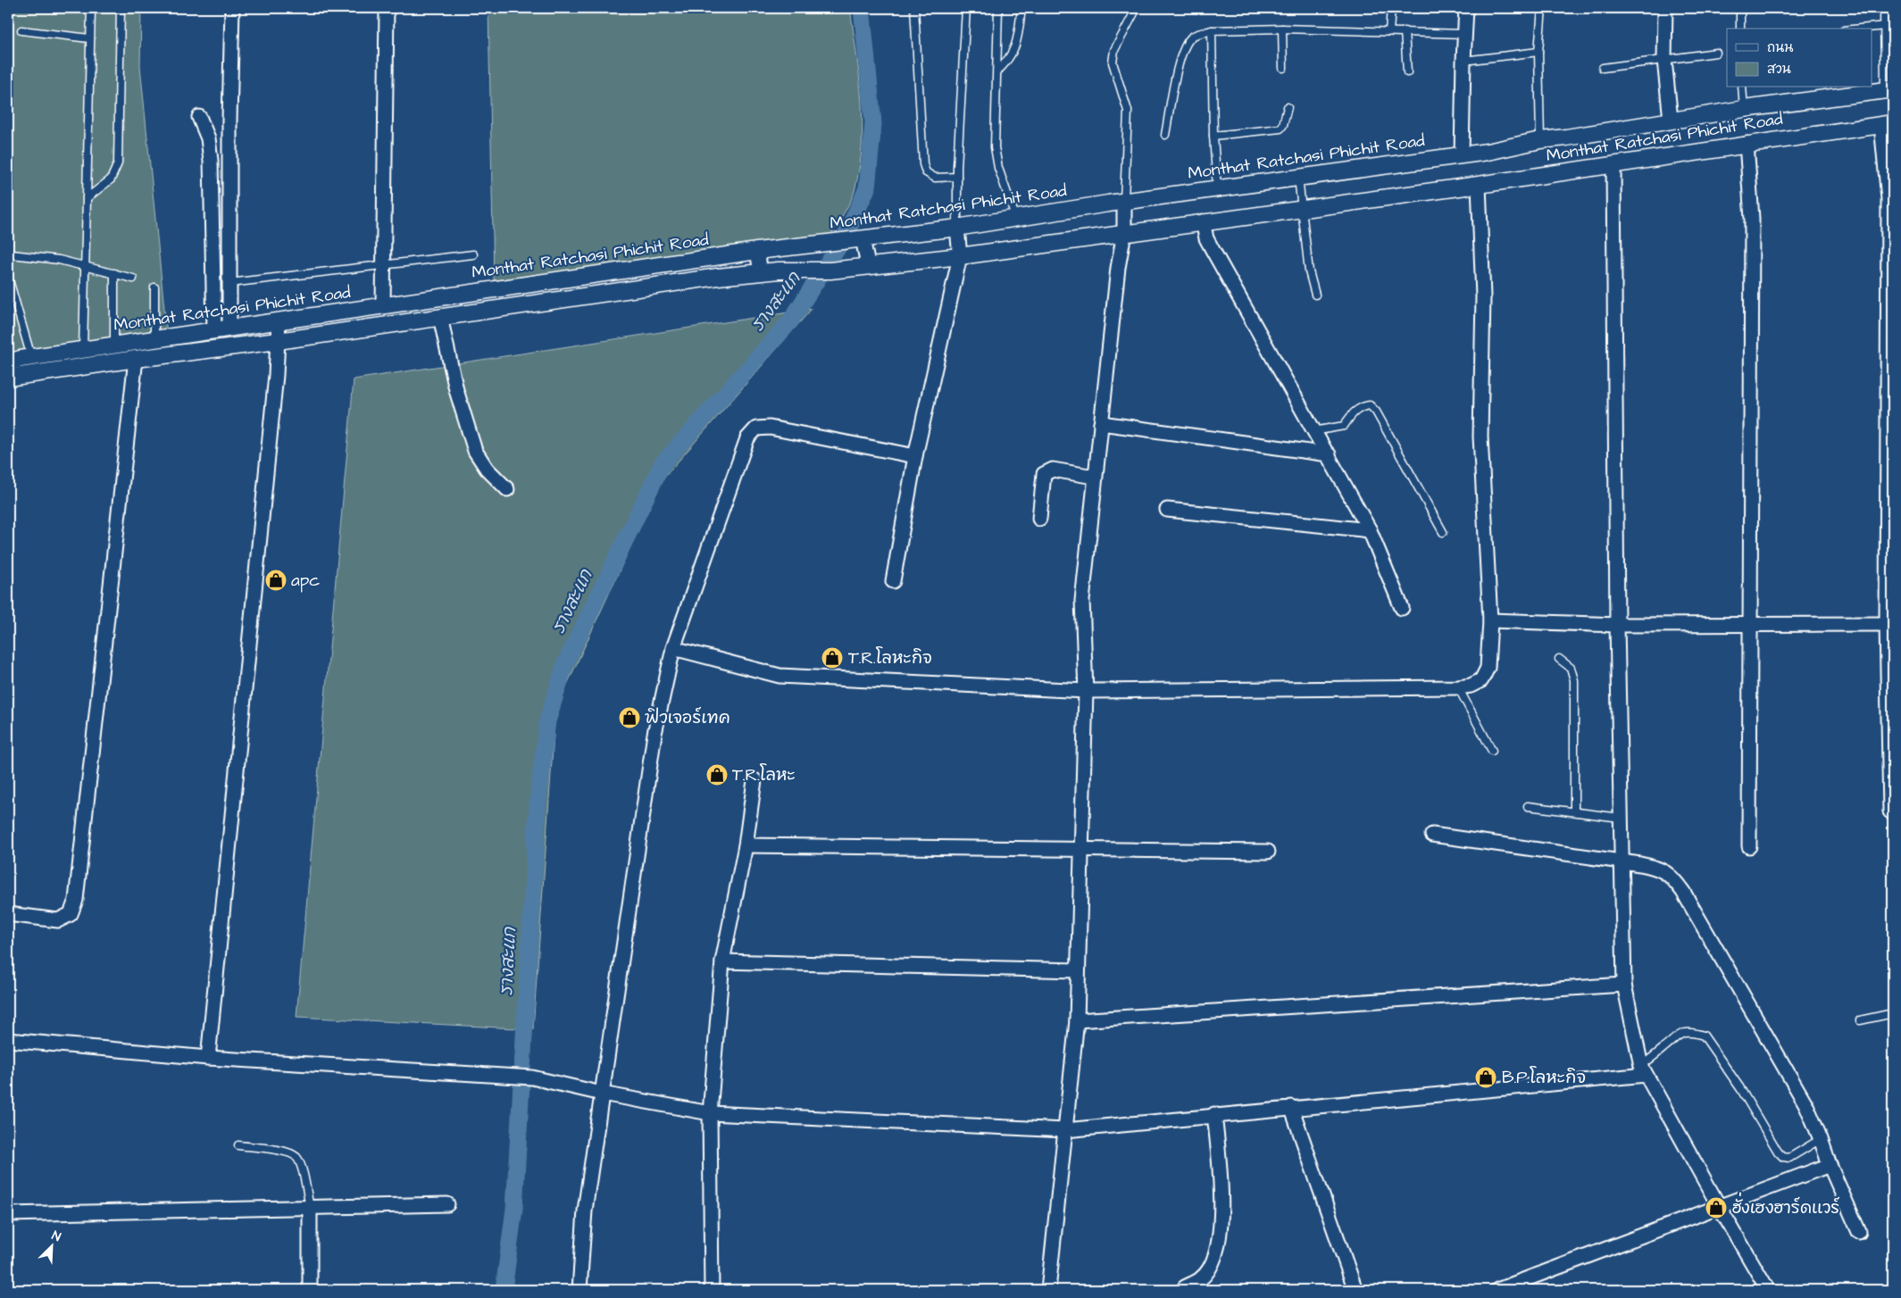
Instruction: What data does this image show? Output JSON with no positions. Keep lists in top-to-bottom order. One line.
{"streets":{"street":["Monthat Ratchasi Phichit Road"]},"water":["รางสะแก"],"places":{"shop":["apc","T.R.โลหะกิจ","ฟิวเจอร์เทค","T.R.โลหะ","B.P.โลหะกิจ","ฮั่งเฮงฮาร์ดแวร์"]},"legend":["ถนน","สวน"],"north":"top right"}
